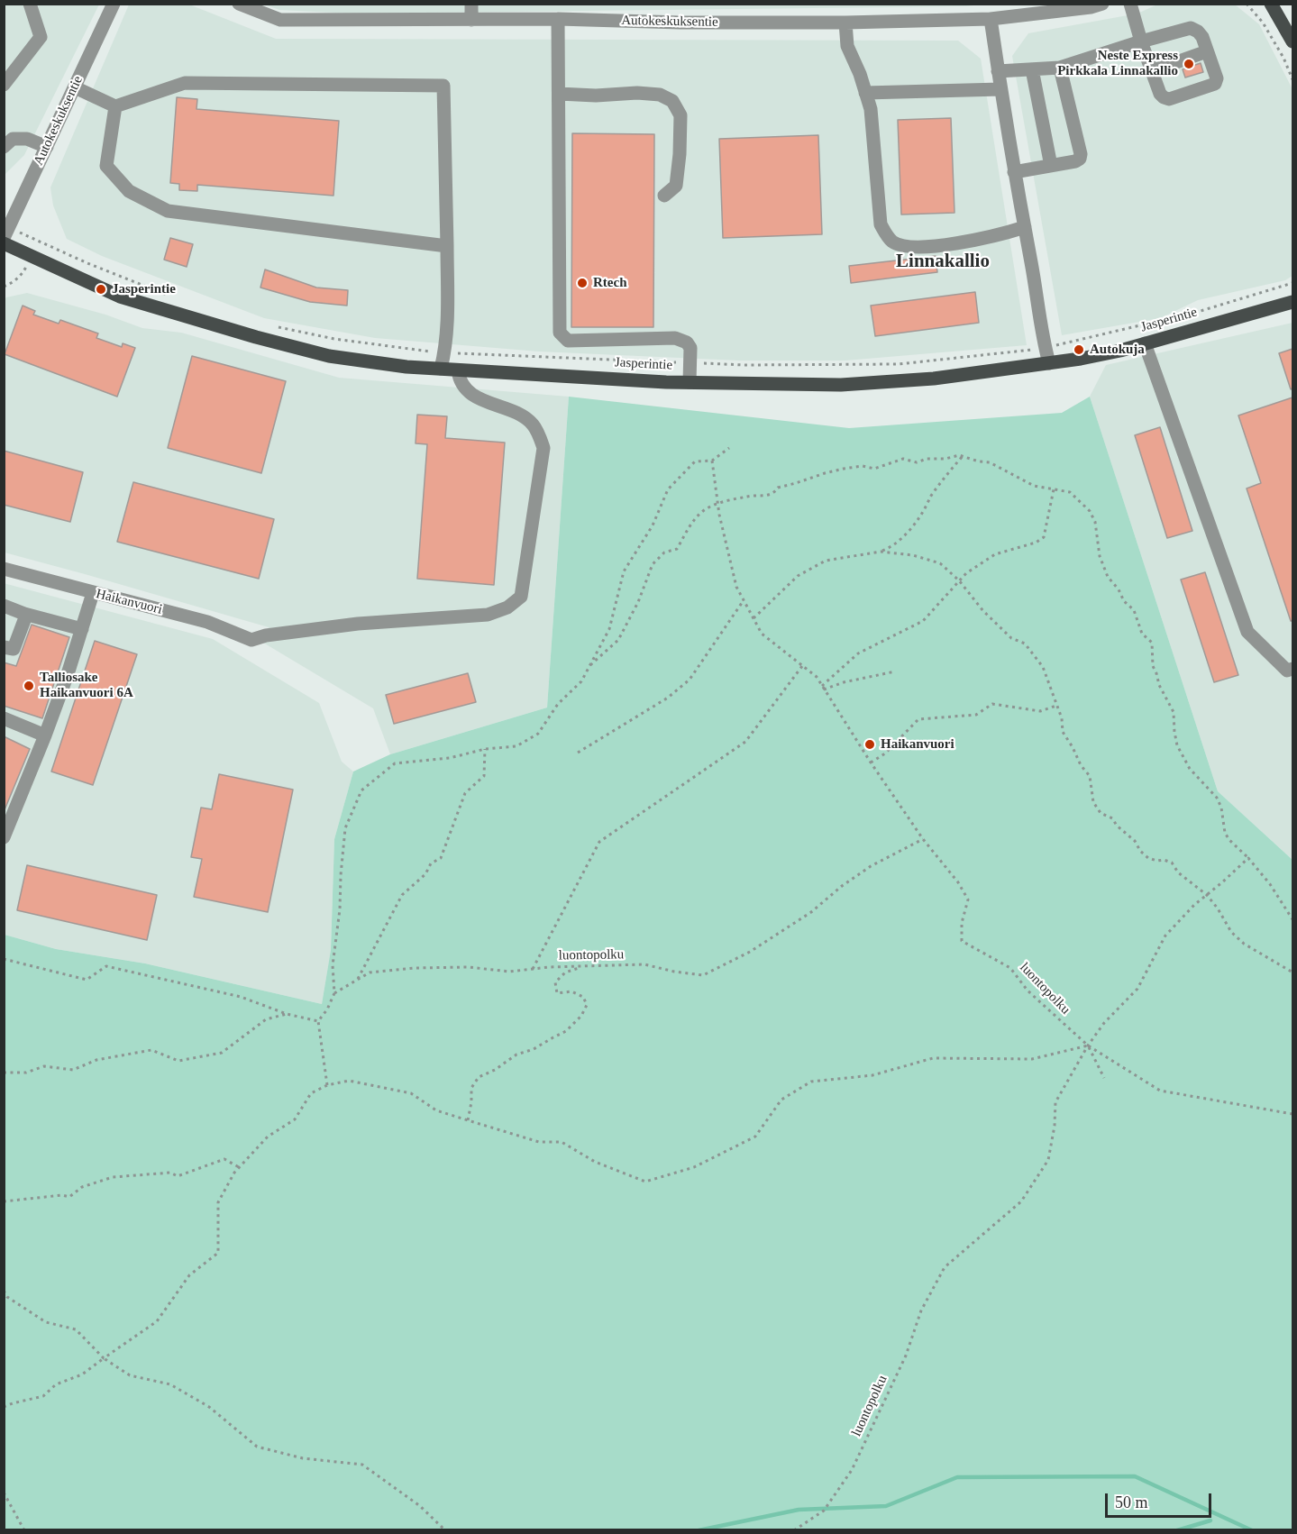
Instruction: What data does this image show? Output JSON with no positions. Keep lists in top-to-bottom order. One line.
{"streets":{"main road":["Jasperintie"],"street":["Autokeskuksentie","Haikanvuori"],"path":["luontopolku"]},"crossings":[["Jasperintie","Haikanvuori"]],"districts":["Linnakallio"],"places":["Neste Express Pirkkala Linnakallio","Rtech","Jasperintie","Autokuja","Talliosake Haikanvuori 6A","Haikanvuori"],"scale_bar":"50 m"}
